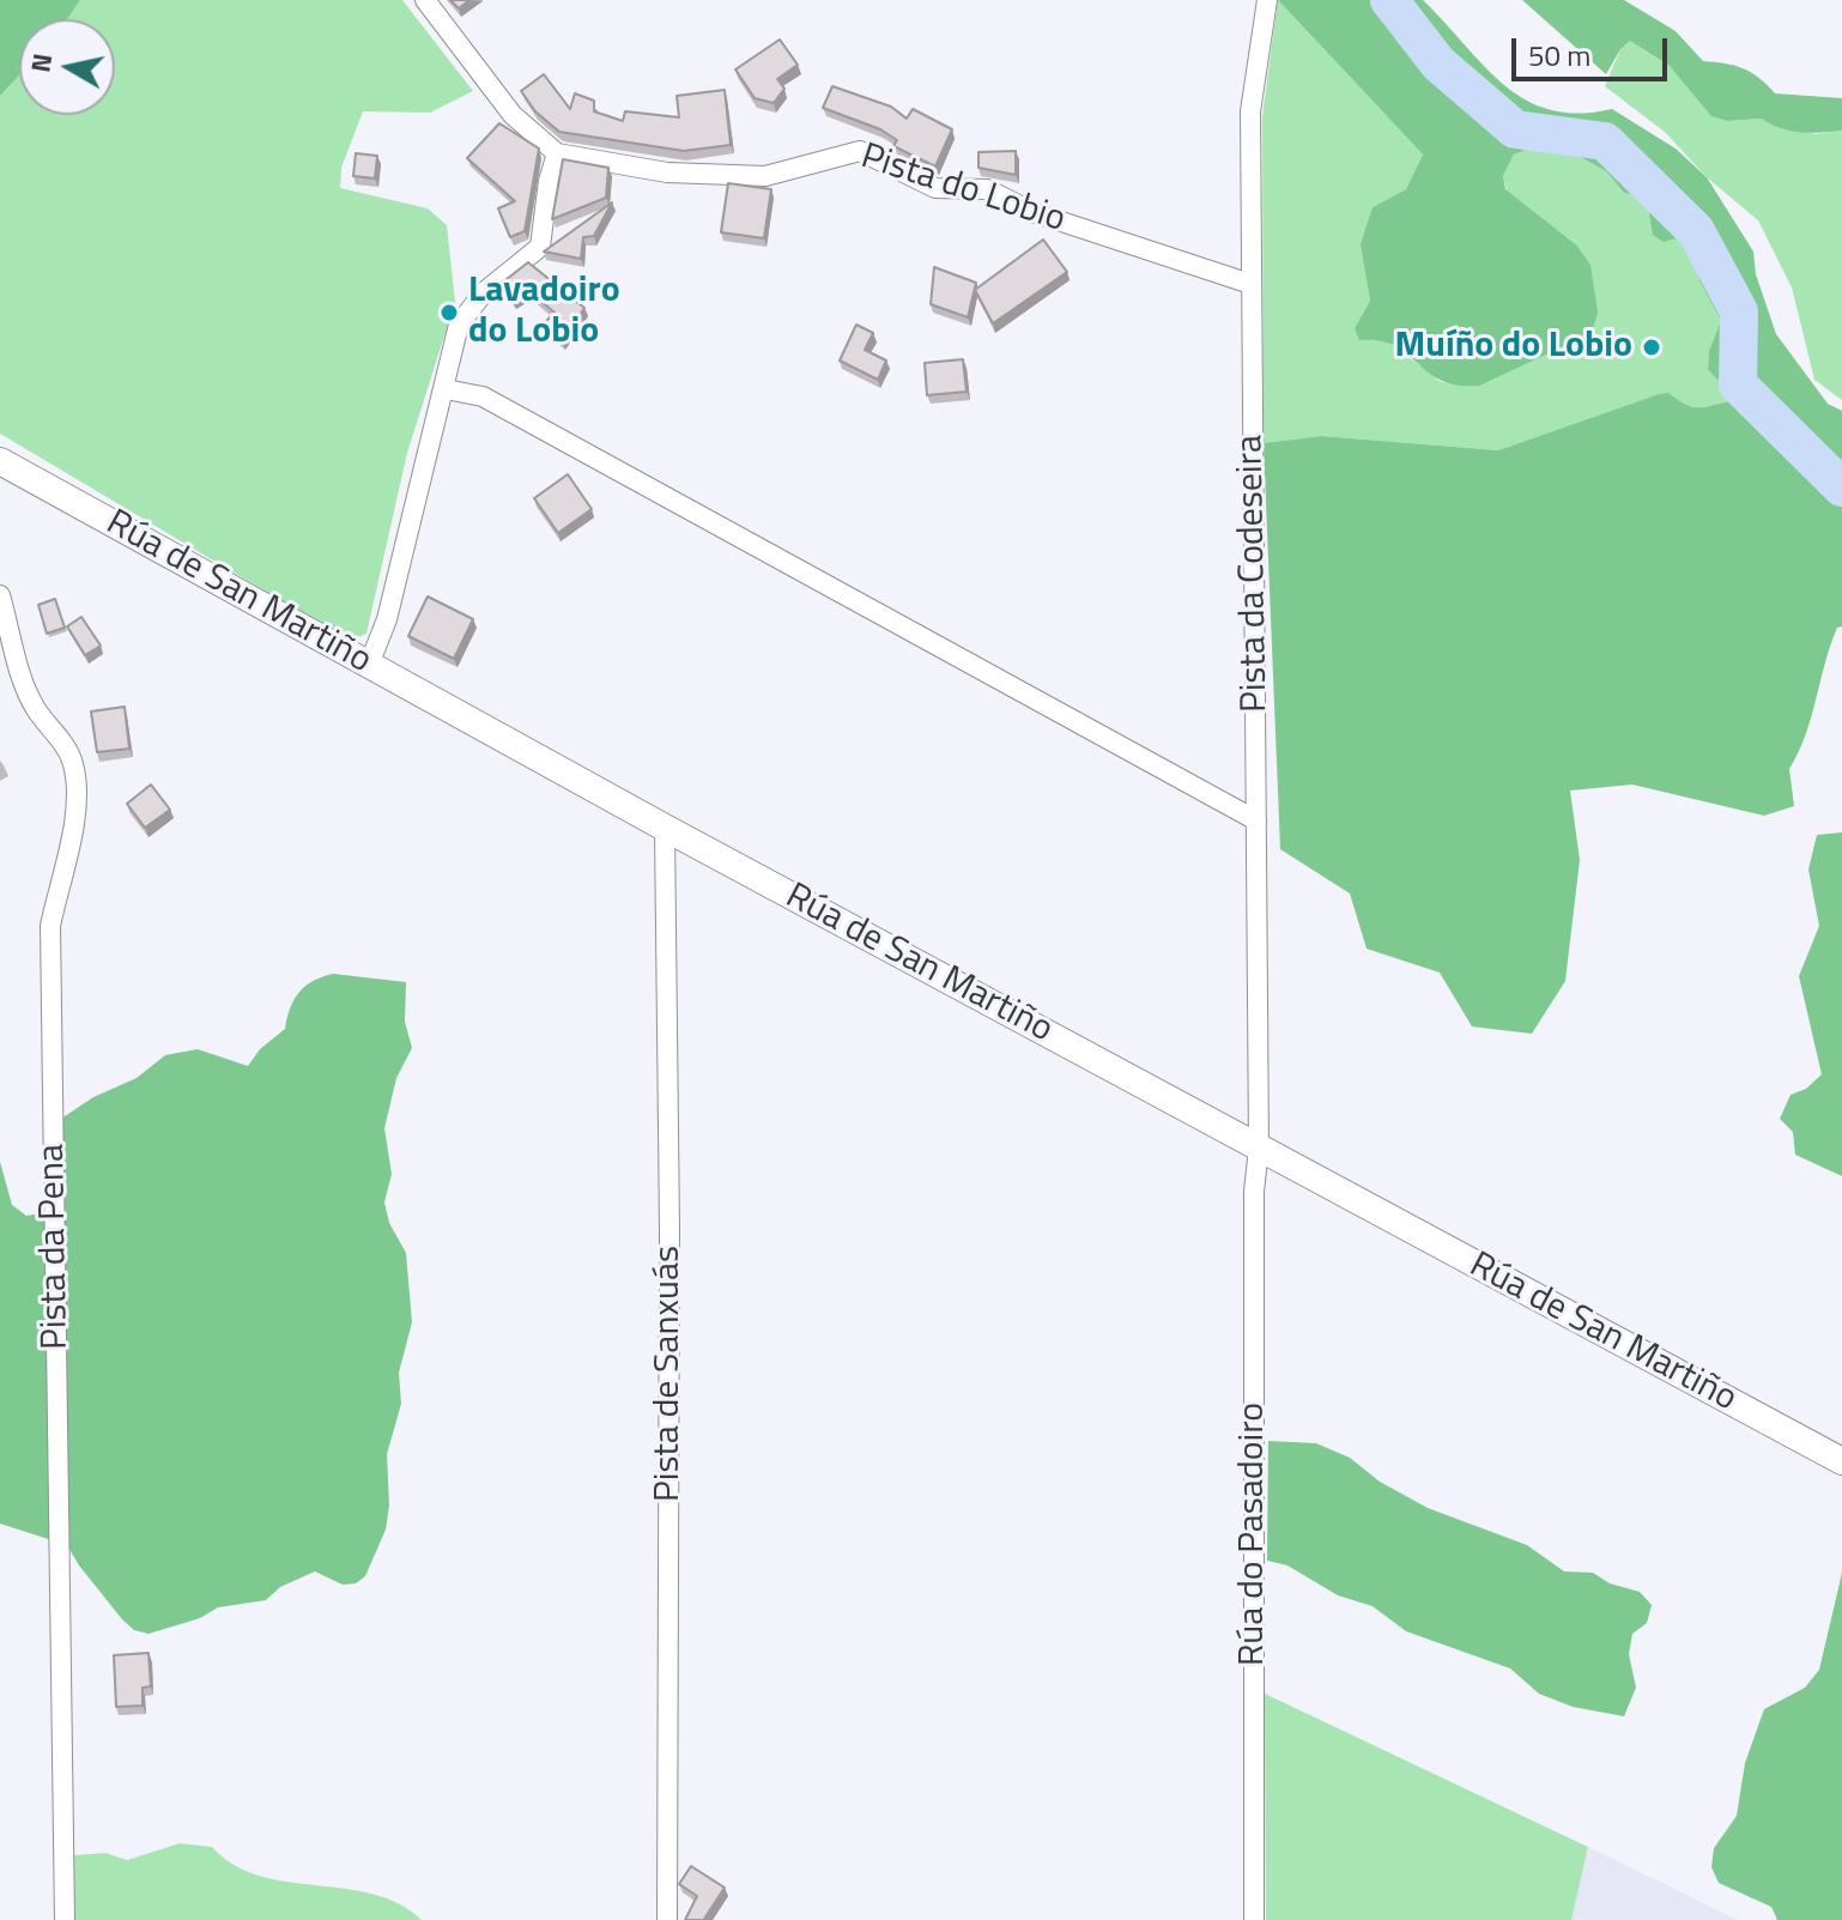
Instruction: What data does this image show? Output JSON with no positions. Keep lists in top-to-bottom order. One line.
{"streets":{"street":["Pista do Lobio","Pista da Codeseira","Rúa de San Martiño","Pista da Pena","Pista de Sanxuás","Rúa do Pasadoiro"]},"crossings":[["Pista do Lobio","Pista da Codeseira"],["Pista da Codeseira","Rúa de San Martiño"],["Pista da Codeseira","Rúa do Pasadoiro"],["Rúa de San Martiño","Pista de Sanxuás"],["Rúa de San Martiño","Rúa do Pasadoiro"]],"places":["Lavadoiro do Lobio","Muíño do Lobio"],"scale_bar":"50 m","north":"left"}
